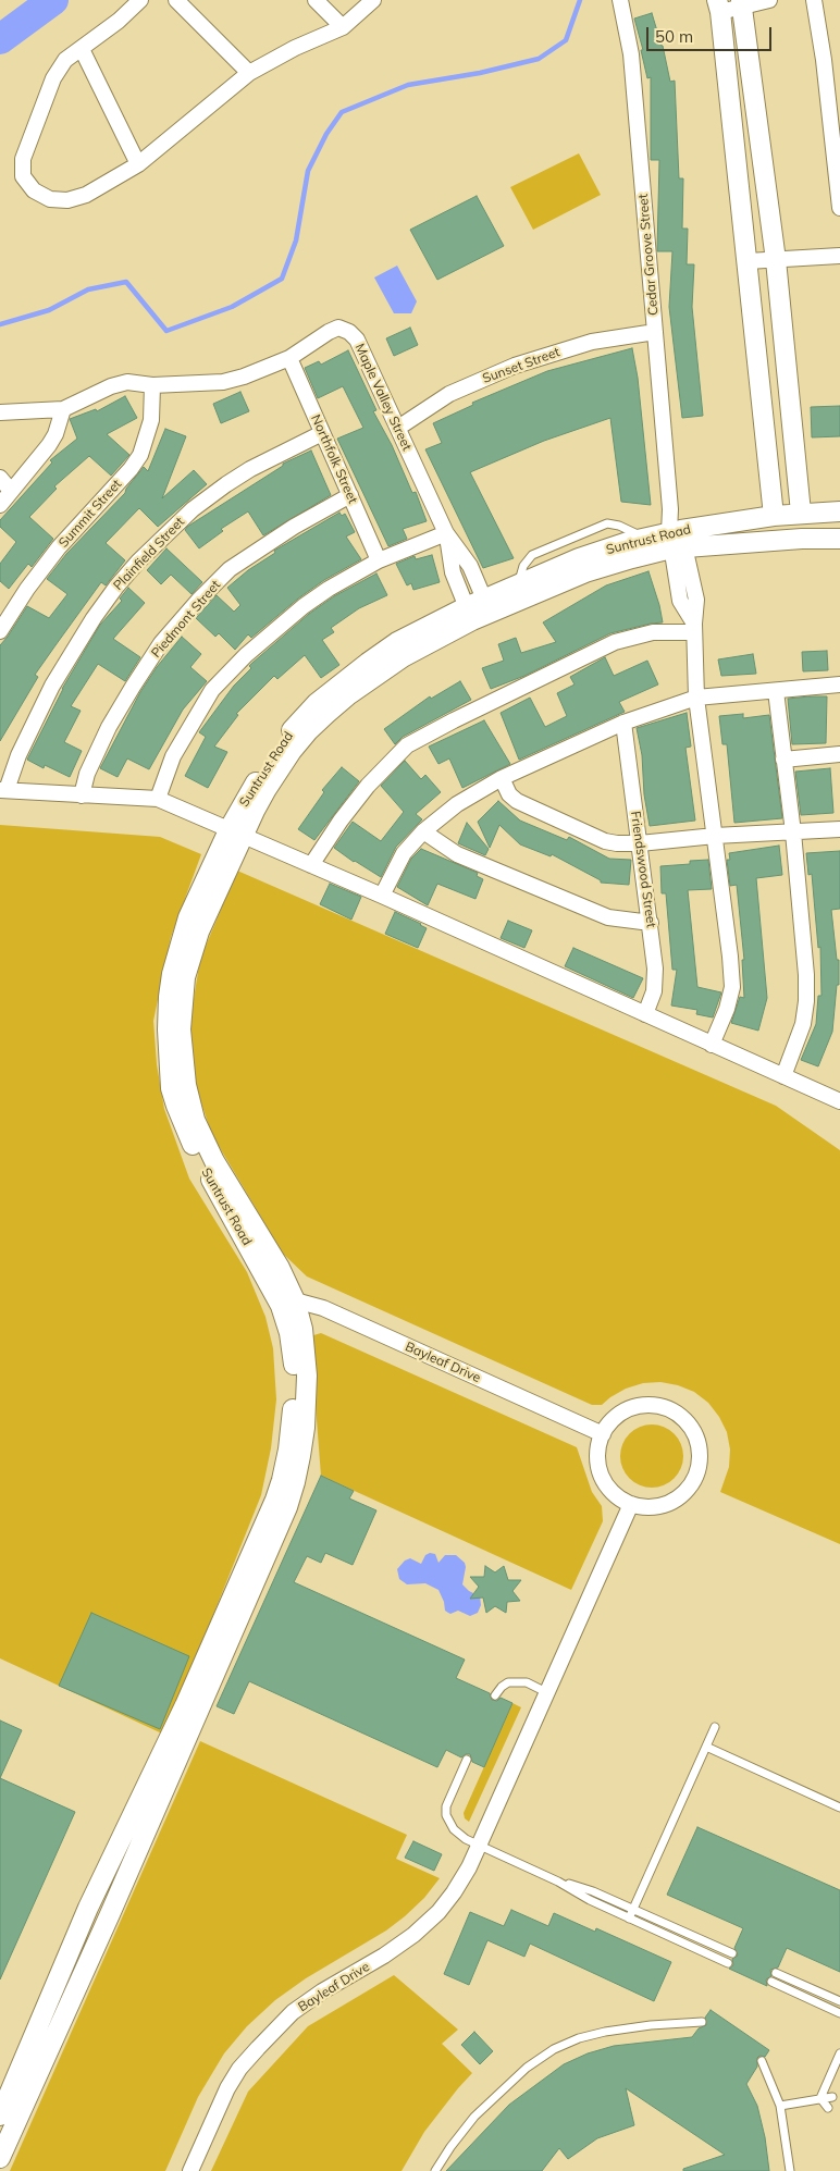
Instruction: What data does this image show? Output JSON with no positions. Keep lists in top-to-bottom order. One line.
{"streets":{"street":["Cedar Groove Street","Sunset Street","Maple Valley Street","Northfolk Street","Summit Street","Suntrust Road","Plainfield Street","Piedmont Street","Friendswood Street","Bayleaf Drive"]},"crossings":[["Cedar Groove Street","Sunset Street"],["Cedar Groove Street","Suntrust Road"],["Sunset Street","Maple Valley Street"],["Maple Valley Street","Northfolk Street"],["Maple Valley Street","Summit Street"],["Maple Valley Street","Suntrust Road"],["Northfolk Street","Plainfield Street"],["Northfolk Street","Piedmont Street"],["Suntrust Road","Bayleaf Drive"]],"scale_bar":"50 m"}
